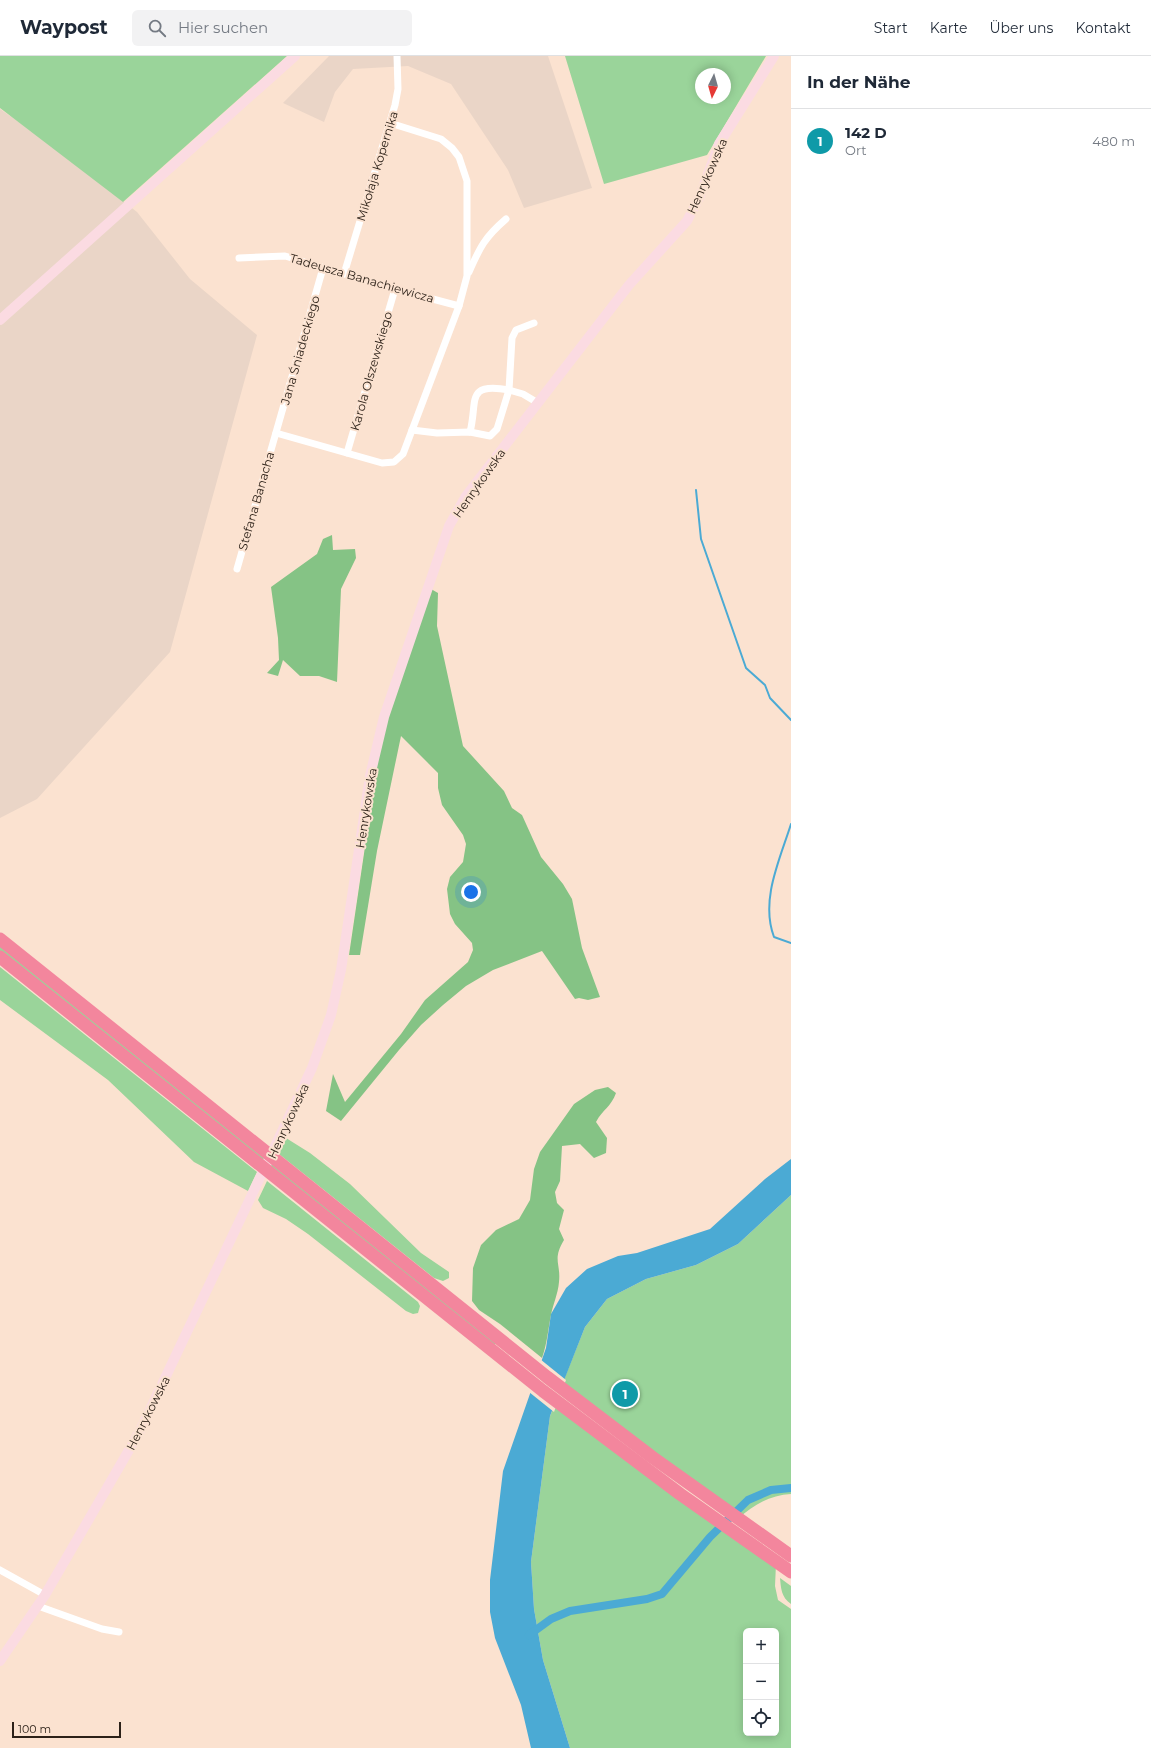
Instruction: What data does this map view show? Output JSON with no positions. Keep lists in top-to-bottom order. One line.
{"streets":{"main road":["Henrykowska"],"street":["Mikołaja Kopernika","Tadeusza Banachiewicza","Jana Śniadeckiego","Karola Olszewskiego","Stefana Banacha"]},"crossings":[["Mikołaja Kopernika","Tadeusza Banachiewicza"],["Tadeusza Banachiewicza","Jana Śniadeckiego"],["Tadeusza Banachiewicza","Karola Olszewskiego"],["Jana Śniadeckiego","Stefana Banacha"]],"scale_bar":"100 m","north":"bottom","page":{"header":"Waypost","search":"Hier suchen","nav":["Start","Karte","Über uns","Kontakt"],"heading":"In der Nähe","list":[{"mark":"1","name":"142 D","note":"Ort","value":"480 m"}],"pins":"1","map_buttons":["+","−"],"scale":"100 m"}}
